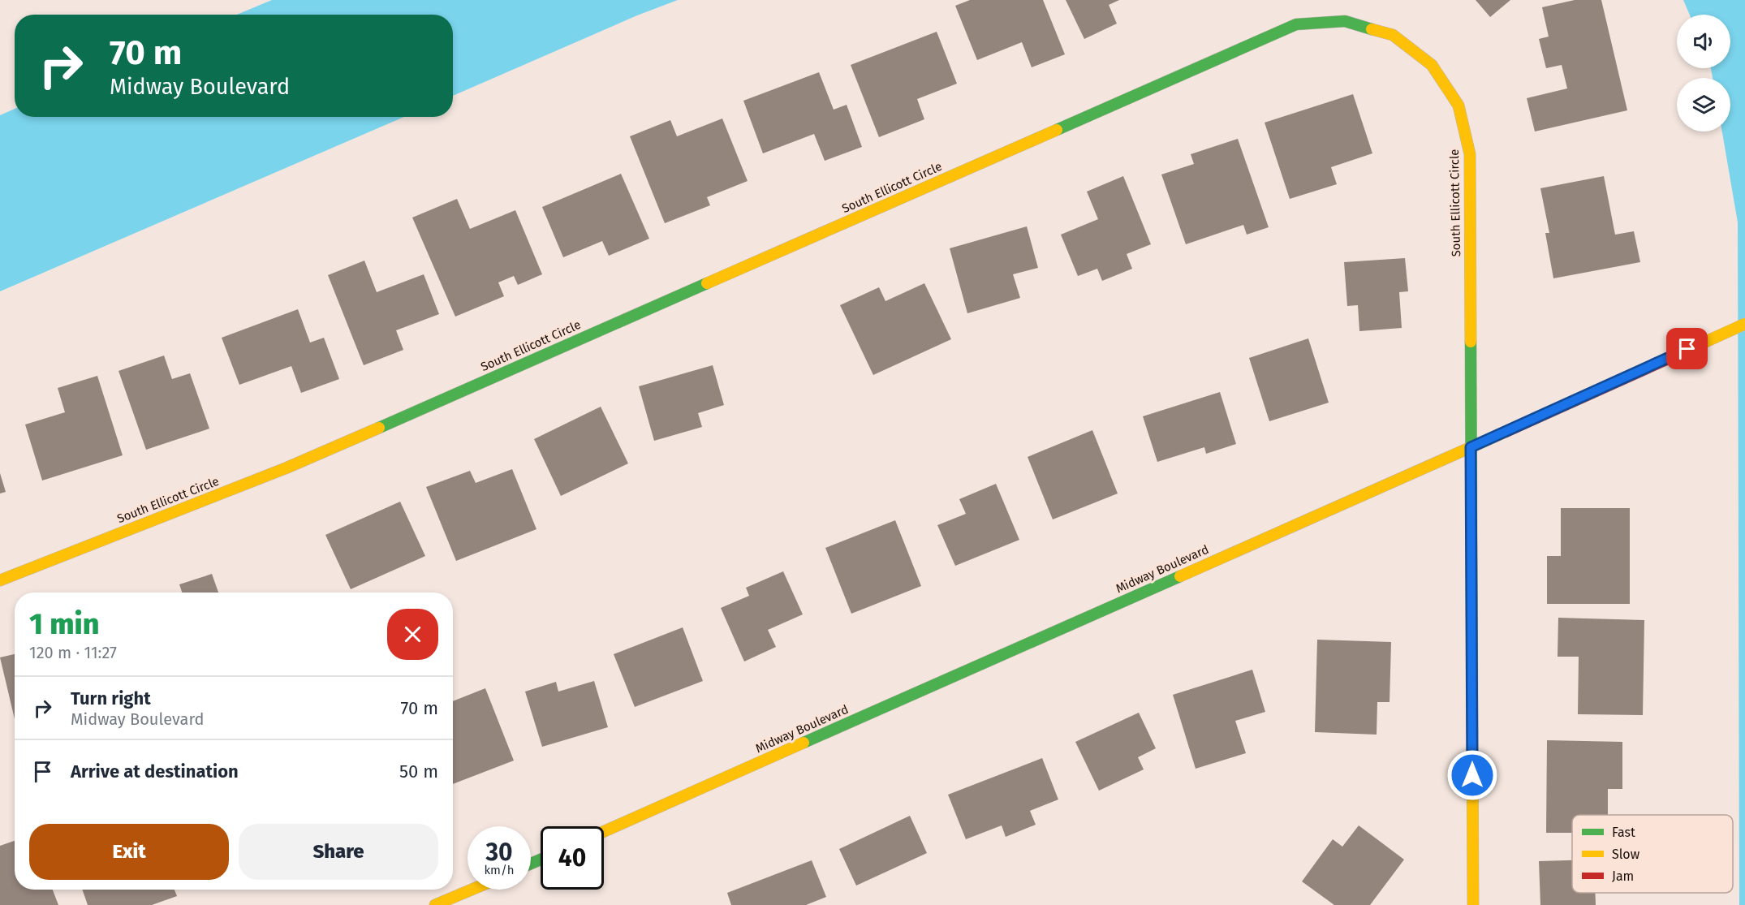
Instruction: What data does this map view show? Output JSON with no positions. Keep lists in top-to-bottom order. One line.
{"streets":{"street":["South Ellicott Circle","Midway Boulevard"]},"crossings":[["South Ellicott Circle","Midway Boulevard"]],"legend":["Fast","Slow","Jam"],"page":{"turn":["70 m","Midway Boulevard"],"heading":["1 min","120 m · 11:27"],"list":[{"name":"Turn right","note":"Midway Boulevard","value":"70 m"},{"name":"Arrive at destination","value":"50 m"}],"buttons":["Exit","Share"],"speed":"30 km/h","limit":"40"}}
